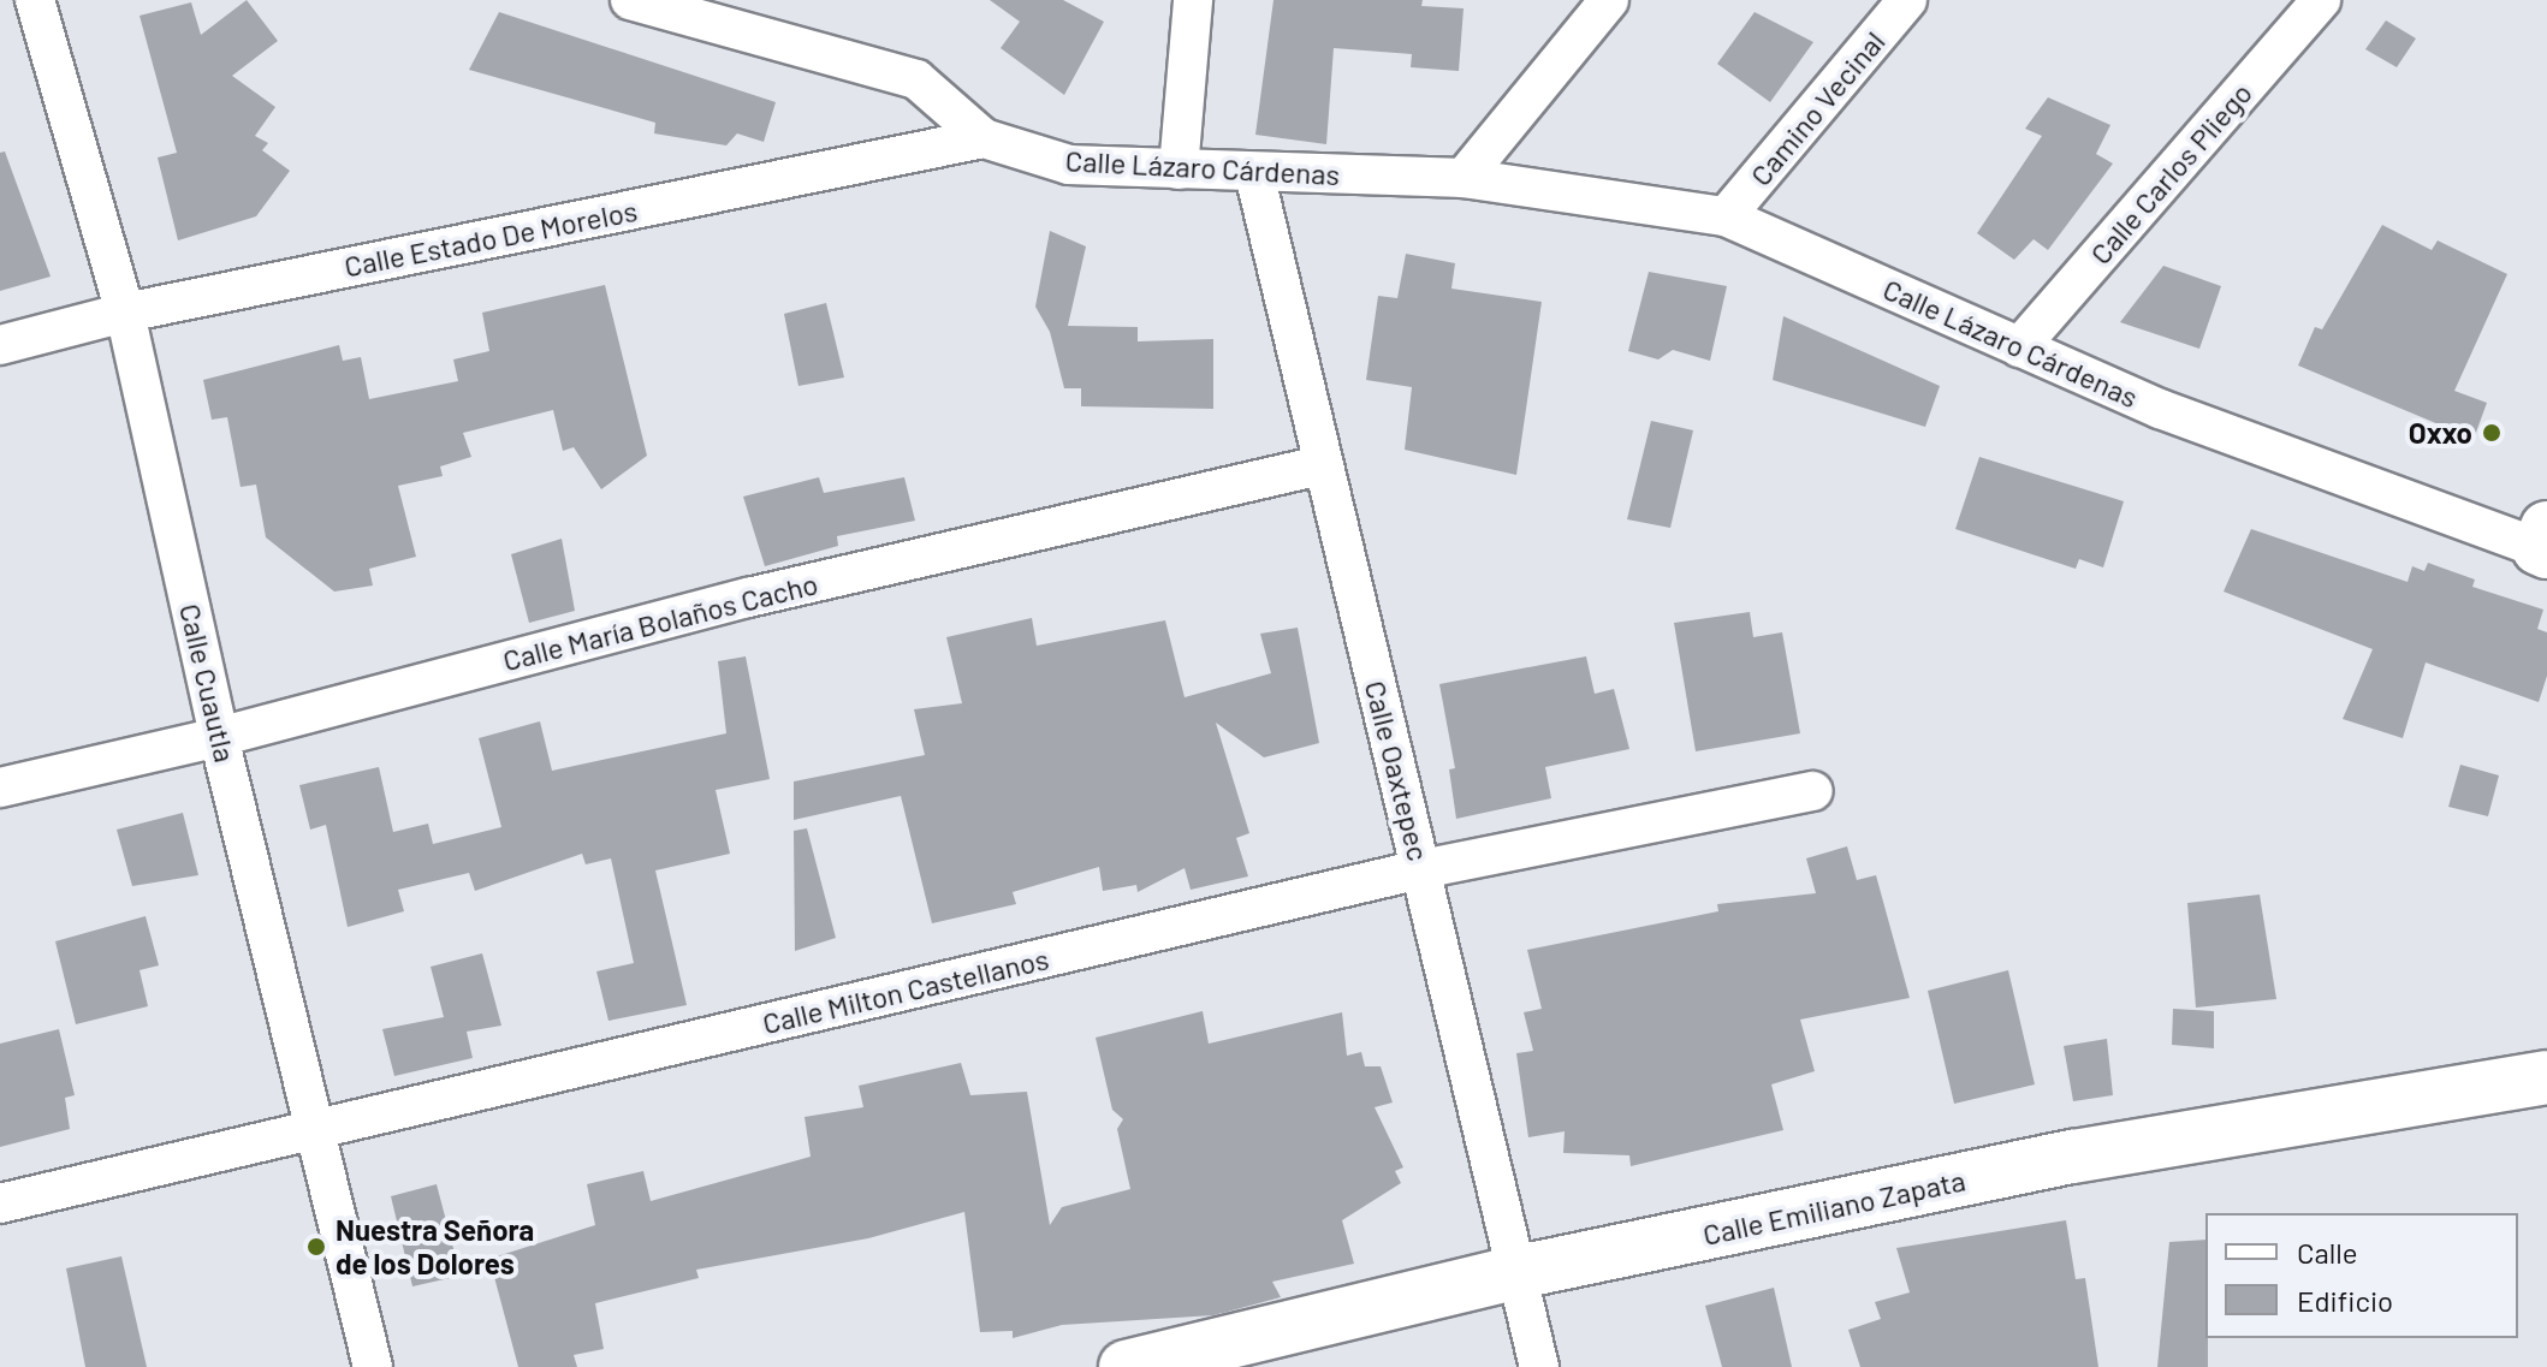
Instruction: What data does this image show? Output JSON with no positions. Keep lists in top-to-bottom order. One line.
{"streets":{"street":["Camino Vecinal","Calle Lázaro Cárdenas","Calle Carlos Pliego","Calle Estado De Morelos","Calle María Bolaños Cacho","Calle Cuautla","Calle Oaxtepec","Calle Milton Castellanos","Calle Emiliano Zapata"]},"crossings":[["Camino Vecinal","Calle Lázaro Cárdenas"],["Calle Lázaro Cárdenas","Calle Carlos Pliego"],["Calle Lázaro Cárdenas","Calle Estado De Morelos"],["Calle Lázaro Cárdenas","Calle Oaxtepec"],["Calle Estado De Morelos","Calle Cuautla"],["Calle María Bolaños Cacho","Calle Cuautla"],["Calle María Bolaños Cacho","Calle Oaxtepec"],["Calle Cuautla","Calle Milton Castellanos"],["Calle Oaxtepec","Calle Milton Castellanos"],["Calle Oaxtepec","Calle Emiliano Zapata"]],"places":["Oxxo","Nuestra Señora de los Dolores"],"legend":["Calle","Edificio"]}
